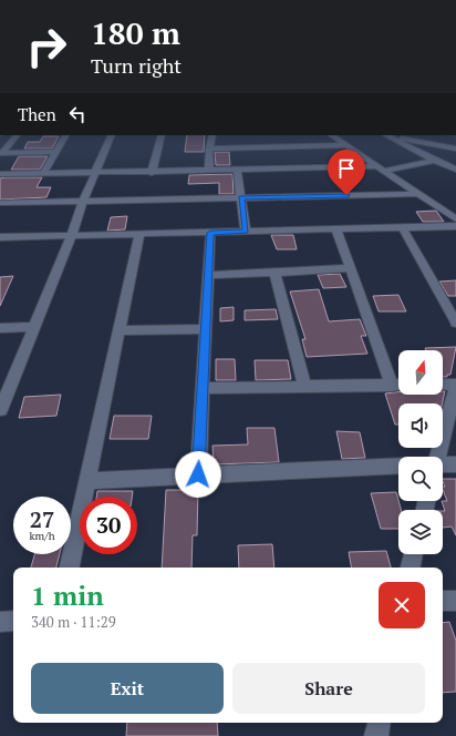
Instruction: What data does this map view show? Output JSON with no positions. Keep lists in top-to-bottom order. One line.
{"north":"top","page":{"turn":["180 m","Turn right"],"then":"Then","speed":"27 km/h","limit":"30","heading":["1 min","340 m · 11:29"],"buttons":["Exit","Share"]}}
